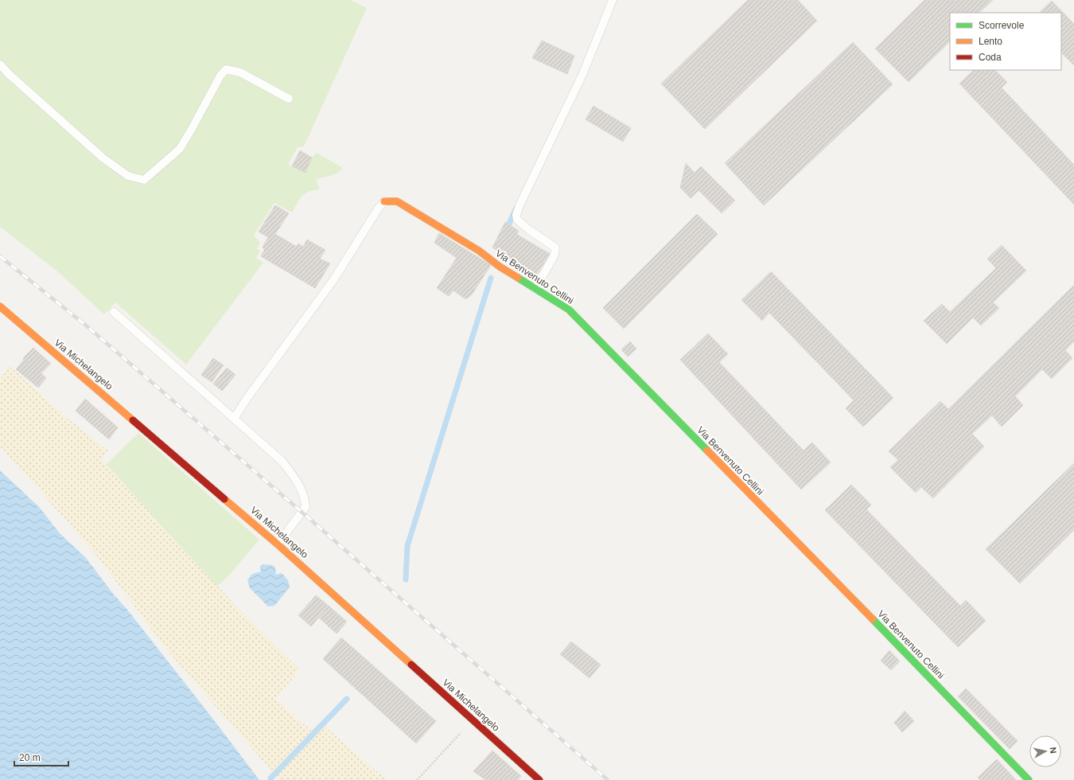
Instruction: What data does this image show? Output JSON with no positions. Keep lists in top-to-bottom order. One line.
{"streets":{"street":["Via Benvenuto Cellini","Via Michelangelo"]},"legend":["Scorrevole","Lento","Coda"],"scale_bar":"20 m","north":"right"}
